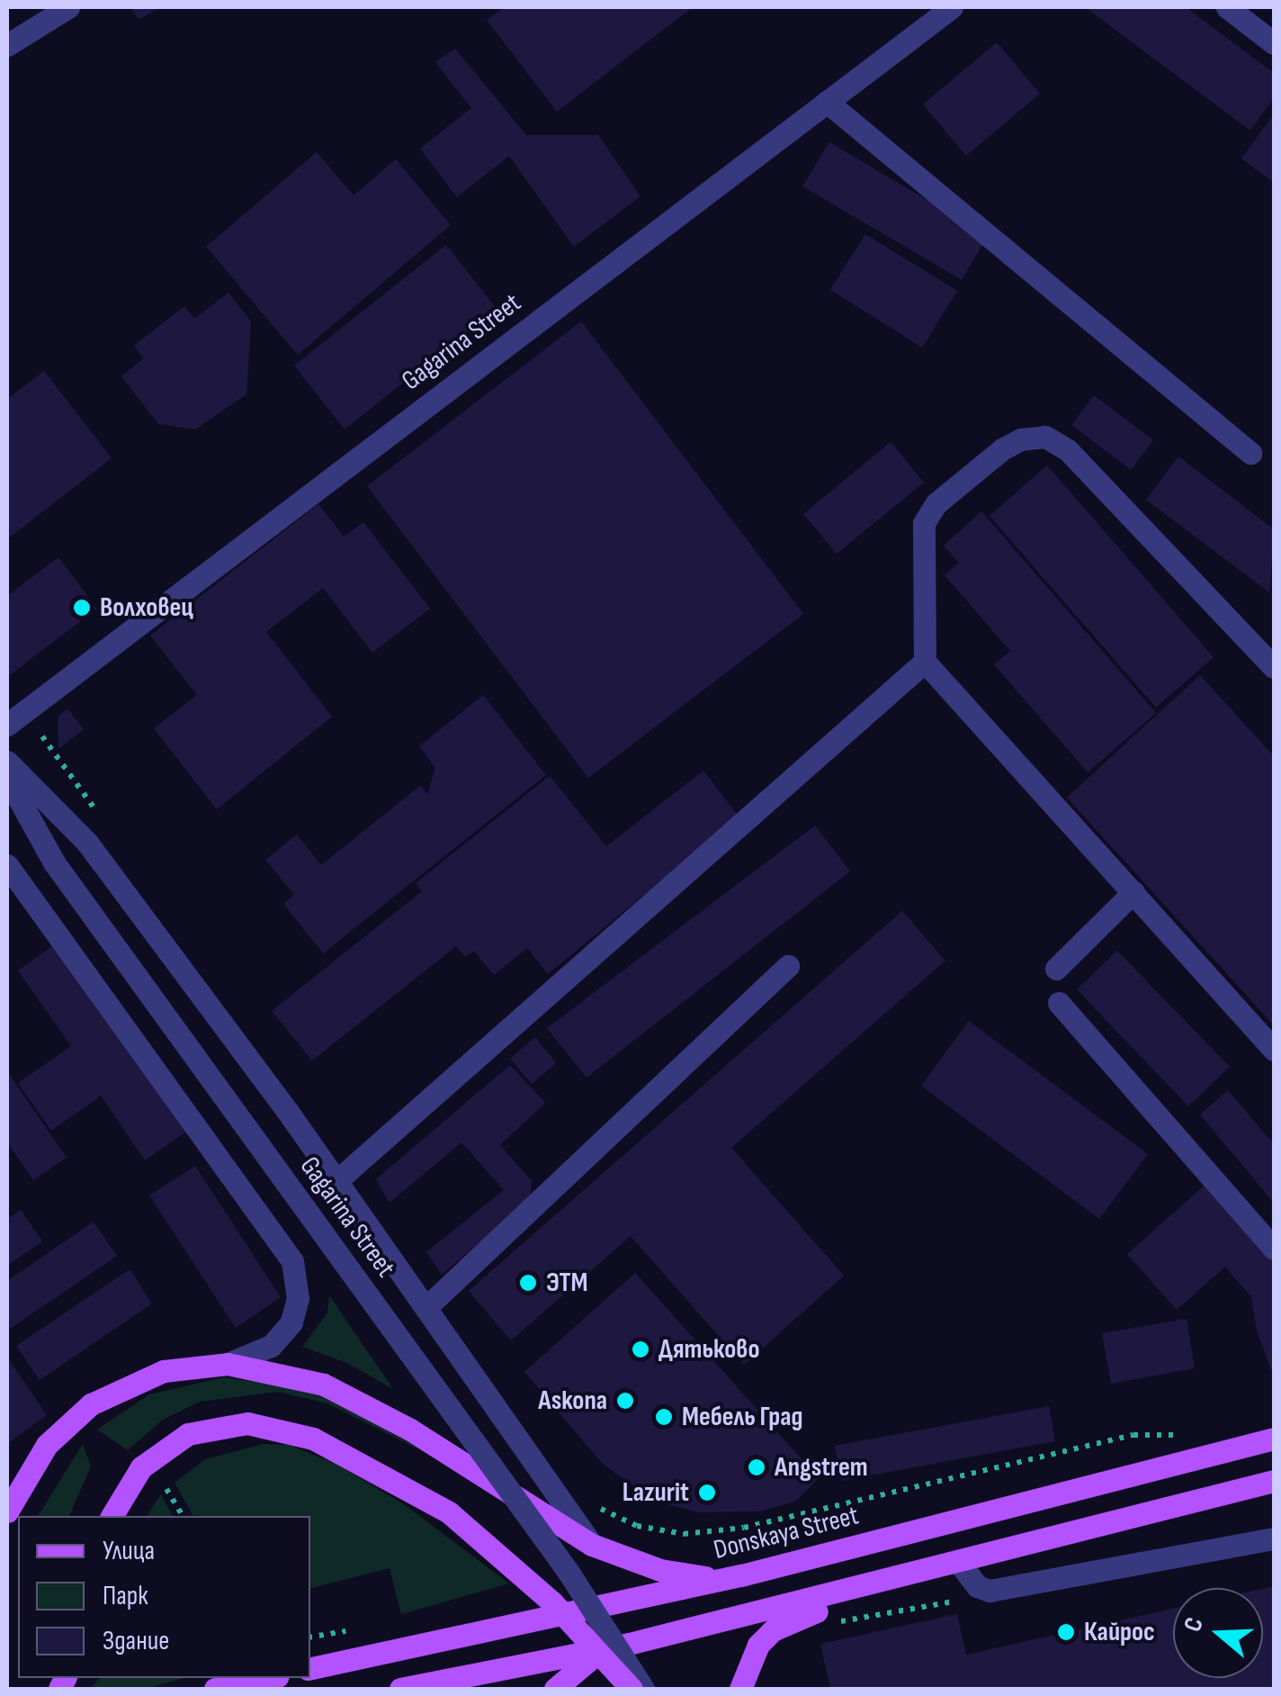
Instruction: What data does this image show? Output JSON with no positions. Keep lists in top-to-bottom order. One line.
{"streets":{"main road":["Donskaya Street"],"street":["Gagarina Street"]},"places":["Волховец","ЭТМ","Дятьково","Askona","Мебель Град","Angstrem","Lazurit","Кайрос"],"legend":["Улица","Парк","Здание"],"north":"left"}
